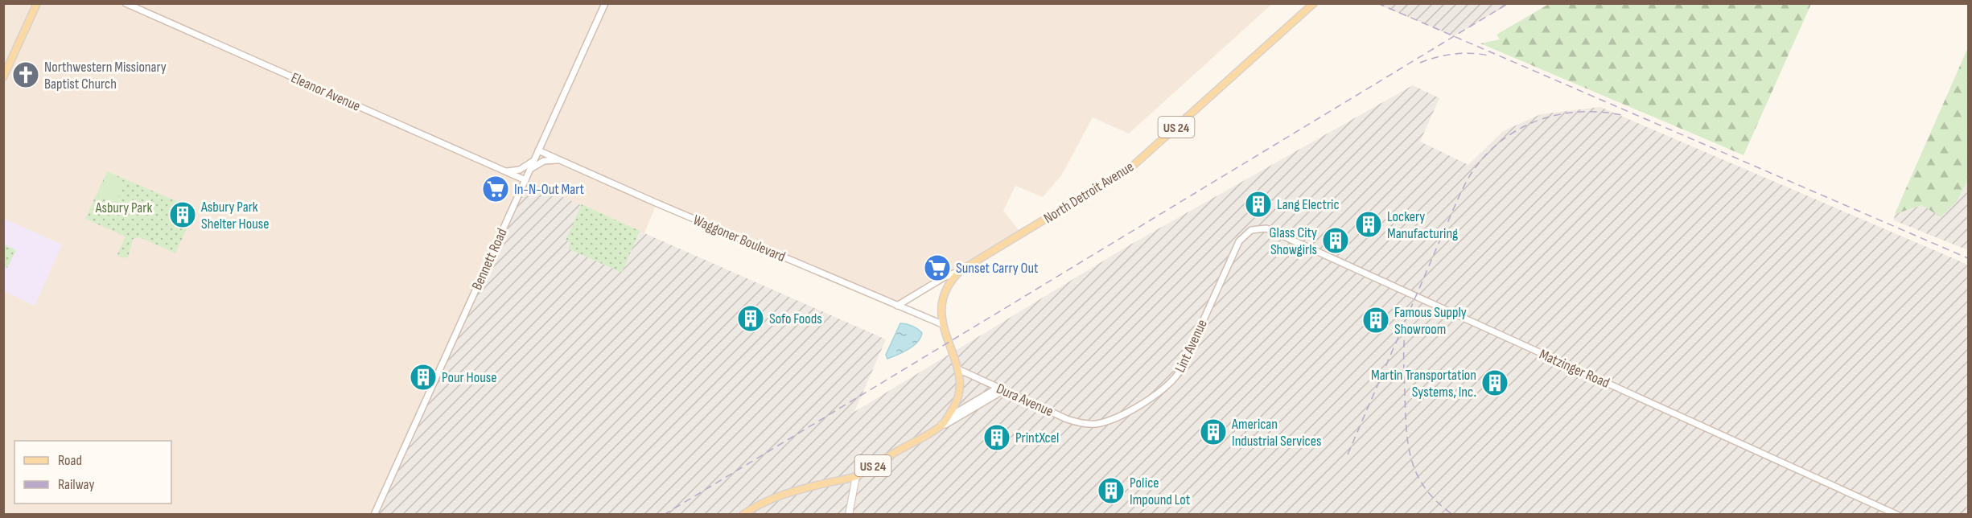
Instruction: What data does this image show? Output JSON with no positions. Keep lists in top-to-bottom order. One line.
{"streets":{"main road":["US 24","North Detroit Avenue"],"street":["Eleanor Avenue","Waggoner Boulevard","Bennett Road","Lint Avenue","Matzinger Road","Dura Avenue"]},"crossings":[["Eleanor Avenue","Bennett Road"],["North Detroit Avenue","Waggoner Boulevard"],["North Detroit Avenue","Dura Avenue"],["Waggoner Boulevard","Bennett Road"],["Lint Avenue","Matzinger Road"],["Lint Avenue","Dura Avenue"]],"parks":["Asbury Park"],"places":{"church":["Northwestern Missionary Baptist Church"],"supermarket":["In-N-Out Mart","Sunset Carry Out"],"building":["Lang Electric","Asbury Park Shelter House","Lockery Manufacturing","Glass City Showgirls","Sofo Foods","Famous Supply Showroom","Pour House","Martin Transportation Systems, Inc.","American Industrial Services","PrintXcel","Police Impound Lot"]},"legend":["Road","Railway"]}
